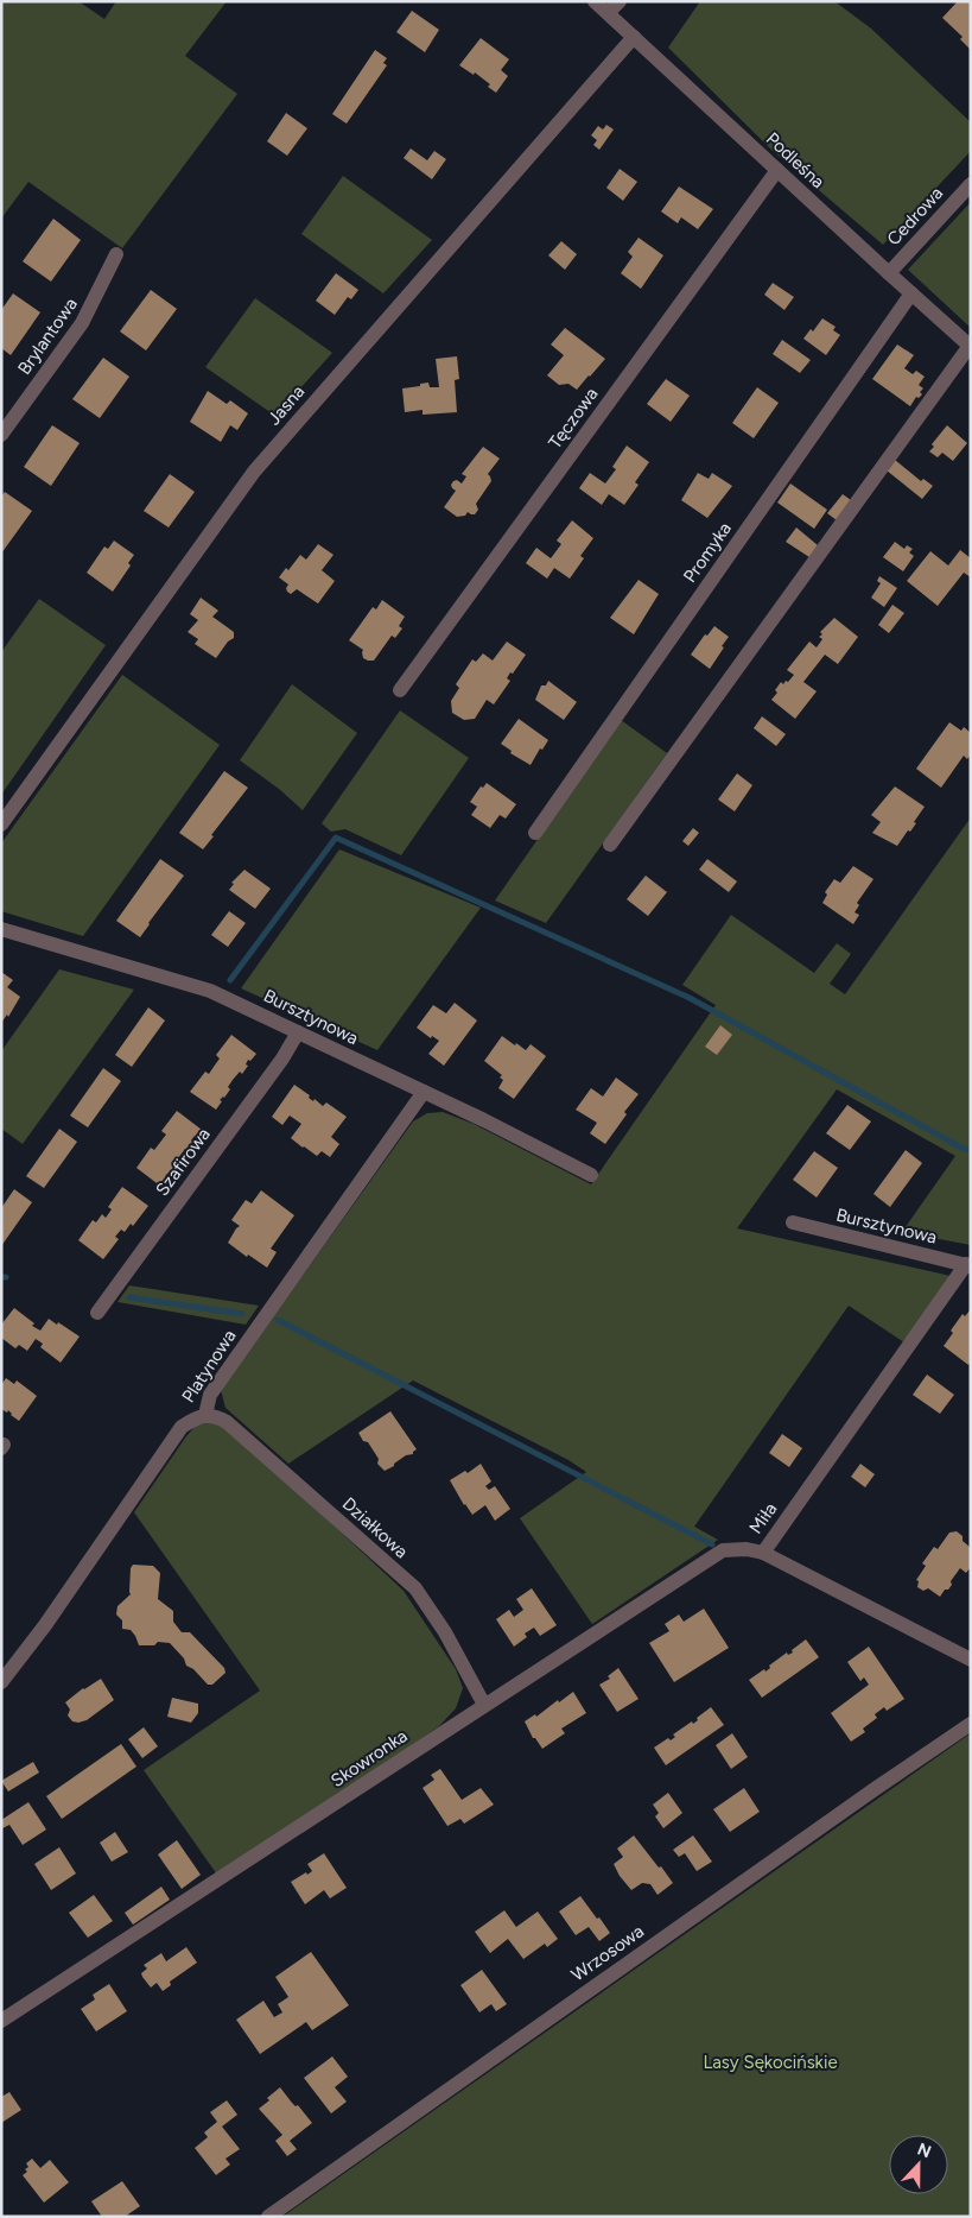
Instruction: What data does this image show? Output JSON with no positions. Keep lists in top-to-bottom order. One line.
{"streets":{"street":["Podleśna","Cedrowa","Brylantowa","Jasna","Tęczowa","Promyka","Bursztynowa","Szafirowa","Platynowa","Miła","Działkowa","Skowronka","Wrzosowa"]},"crossings":[["Podleśna","Cedrowa"],["Podleśna","Jasna"],["Podleśna","Tęczowa"],["Podleśna","Promyka"],["Bursztynowa","Szafirowa"],["Bursztynowa","Platynowa"],["Bursztynowa","Miła"],["Platynowa","Działkowa"],["Miła","Skowronka"],["Działkowa","Skowronka"]],"parks":["Lasy Sękocińskie"],"north":"top"}
